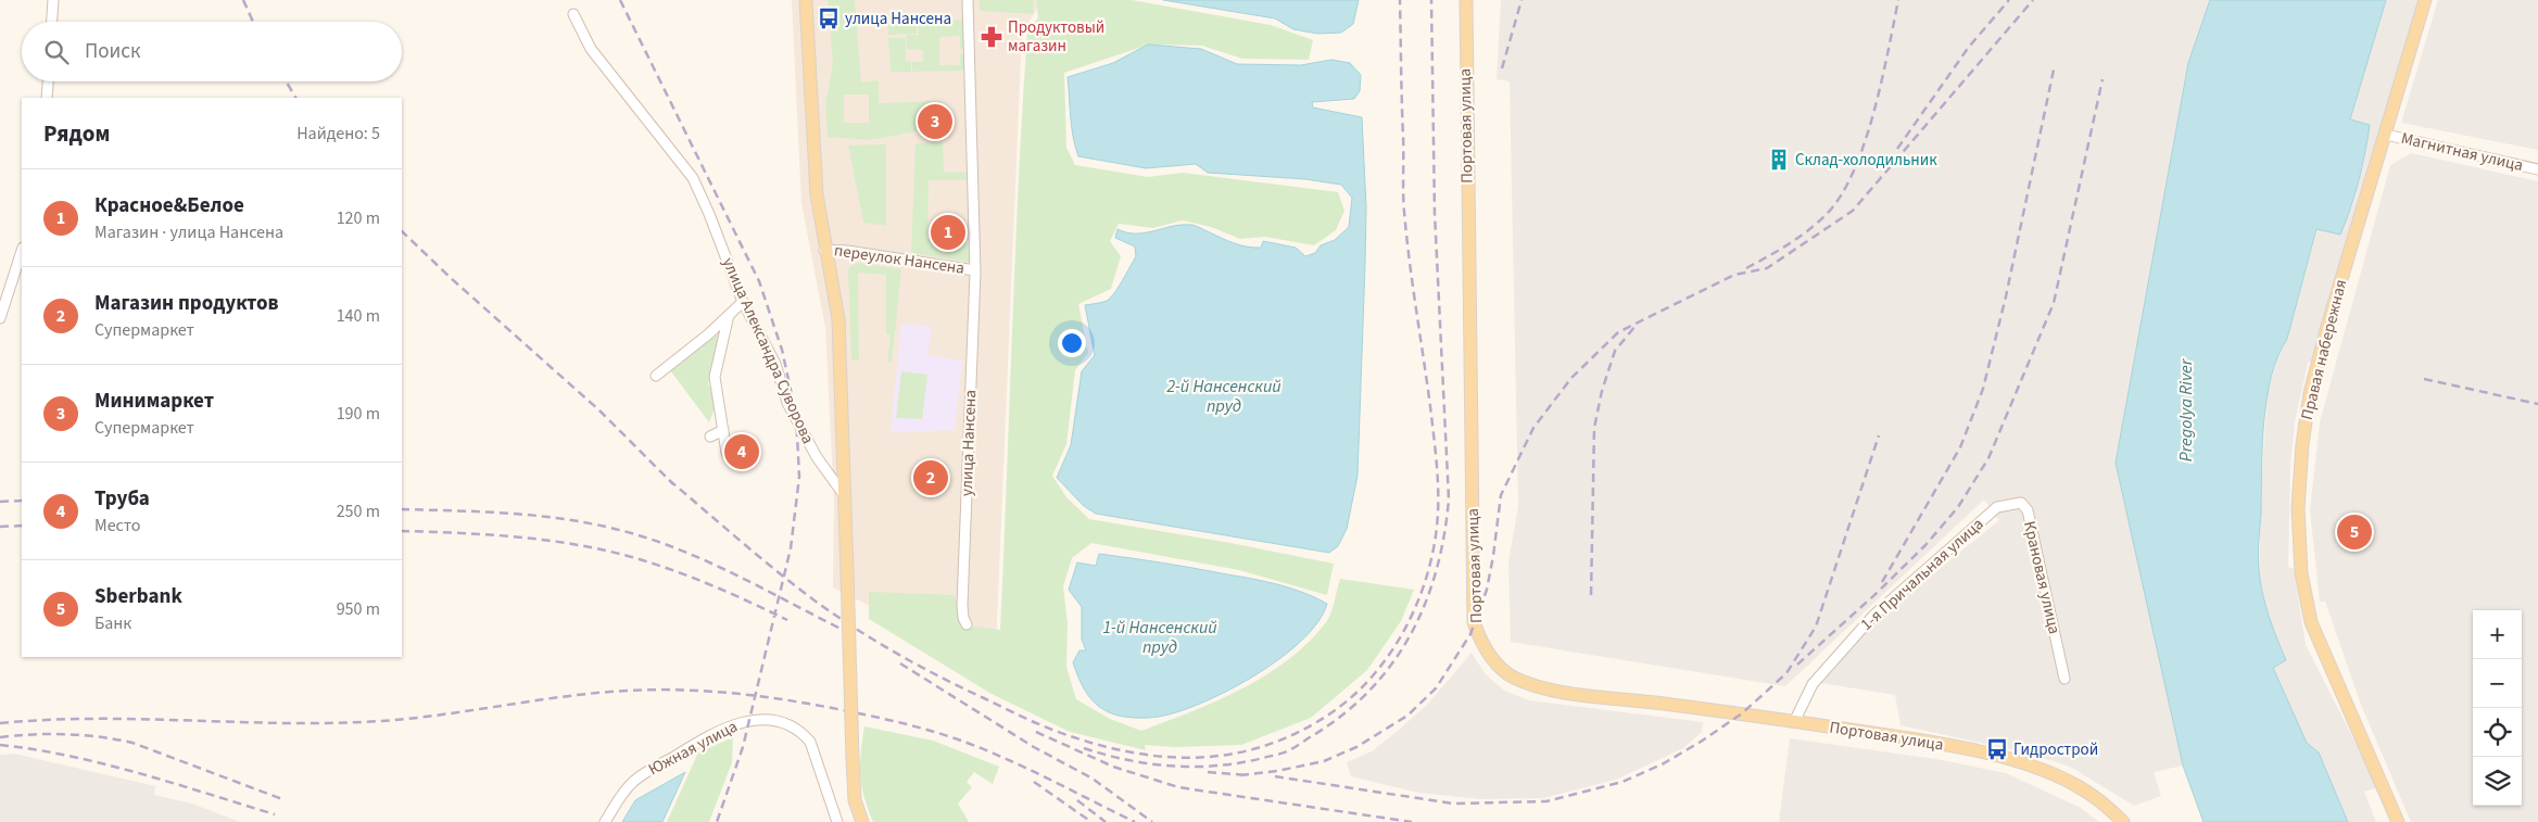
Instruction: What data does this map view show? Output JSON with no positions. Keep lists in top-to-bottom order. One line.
{"streets":{"main road":["Портовая улица","Правая набережная"],"street":["Магнитная улица","переулок Нансена","улица Александра Суворова","улица Нансена","1-я Причальная улица","Крановая улица","Южная улица"]},"crossings":[["Портовая улица","1-я Причальная улица"],["Магнитная улица","Правая набережная"],["переулок Нансена","улица Нансена"],["1-я Причальная улица","Крановая улица"]],"water":["2-й Нансенский пруд","Pregolya River","1-й Нансенский пруд"],"places":{"bus stop":["улица Нансена","Гидрострой"],"pharmacy":["Продуктовый магазин"],"building":["Склад-холодильник"]},"page":{"search":"Поиск","heading":["Рядом","Найдено: 5"],"pins":["3","1","4","2","5"],"list":[{"mark":"1","name":"Красное&Белое","note":"Магазин · улица Нансена","value":"120 m"},{"mark":"2","name":"Магазин продуктов","note":"Супермаркет","value":"140 m"},{"mark":"3","name":"Минимаркет","note":"Супермаркет","value":"190 m"},{"mark":"4","name":"Труба","note":"Место","value":"250 m"},{"mark":"5","name":"Sberbank","note":"Банк","value":"950 m"}],"map_buttons":["+","−"]}}
